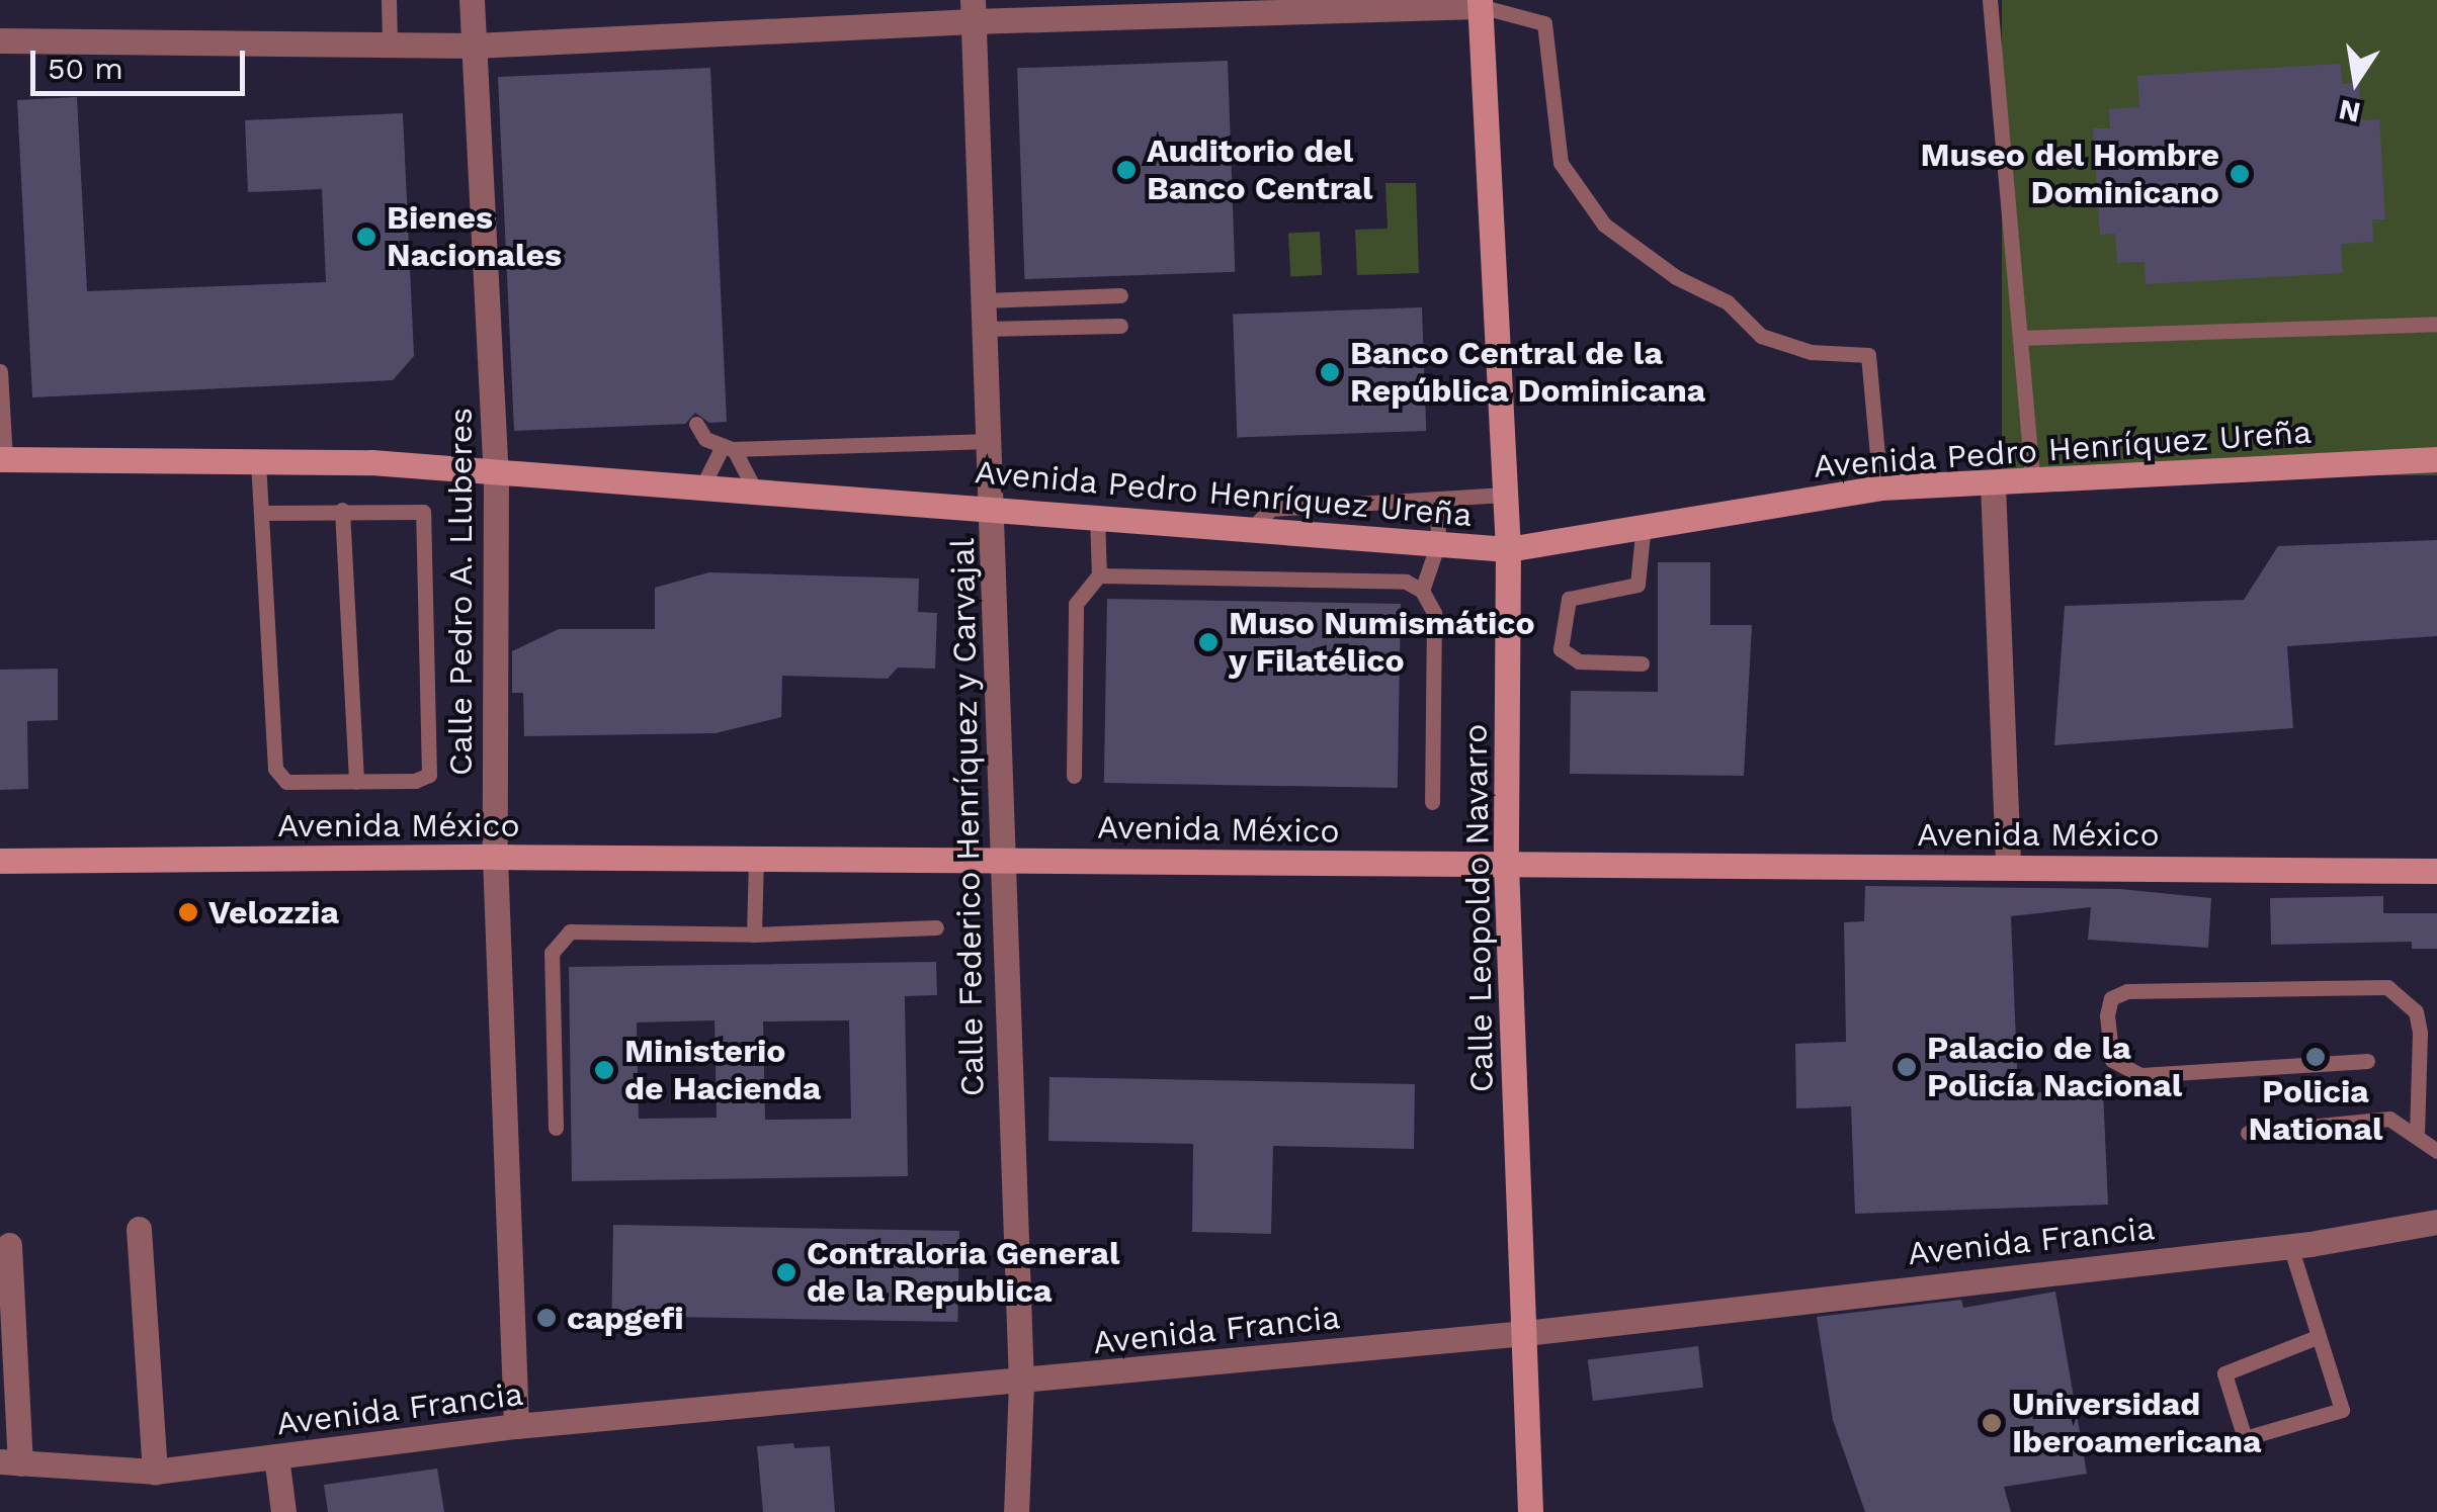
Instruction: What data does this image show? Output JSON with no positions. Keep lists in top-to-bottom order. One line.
{"streets":{"main road":["Avenida Pedro Henríquez Ureña","Avenida México","Calle Leopoldo Navarro"],"street":["Calle Pedro A. Lluberes","Calle Federico Henríquez y Carvajal","Avenida Francia"]},"crossings":[["Avenida Pedro Henríquez Ureña","Calle Pedro A. Lluberes"],["Avenida Pedro Henríquez Ureña","Calle Federico Henríquez y Carvajal"],["Avenida Pedro Henríquez Ureña","Calle Leopoldo Navarro"],["Calle Pedro A. Lluberes","Avenida México"],["Calle Pedro A. Lluberes","Avenida Francia"],["Calle Federico Henríquez y Carvajal","Avenida México"],["Calle Federico Henríquez y Carvajal","Avenida Francia"],["Avenida México","Calle Leopoldo Navarro"],["Calle Leopoldo Navarro","Avenida Francia"]],"places":["Auditorio del Banco Central","Museo del Hombre Dominicano","Bienes Nacionales","Banco Central de la República Dominicana","Muso Numismático y Filatélico","Velozzia","Policia National","Palacio de la Policía Nacional","Ministerio de Hacienda","Contraloria General de la Republica","capgefi","Universidad Iberoamericana"],"scale_bar":"50 m","north":"bottom"}
